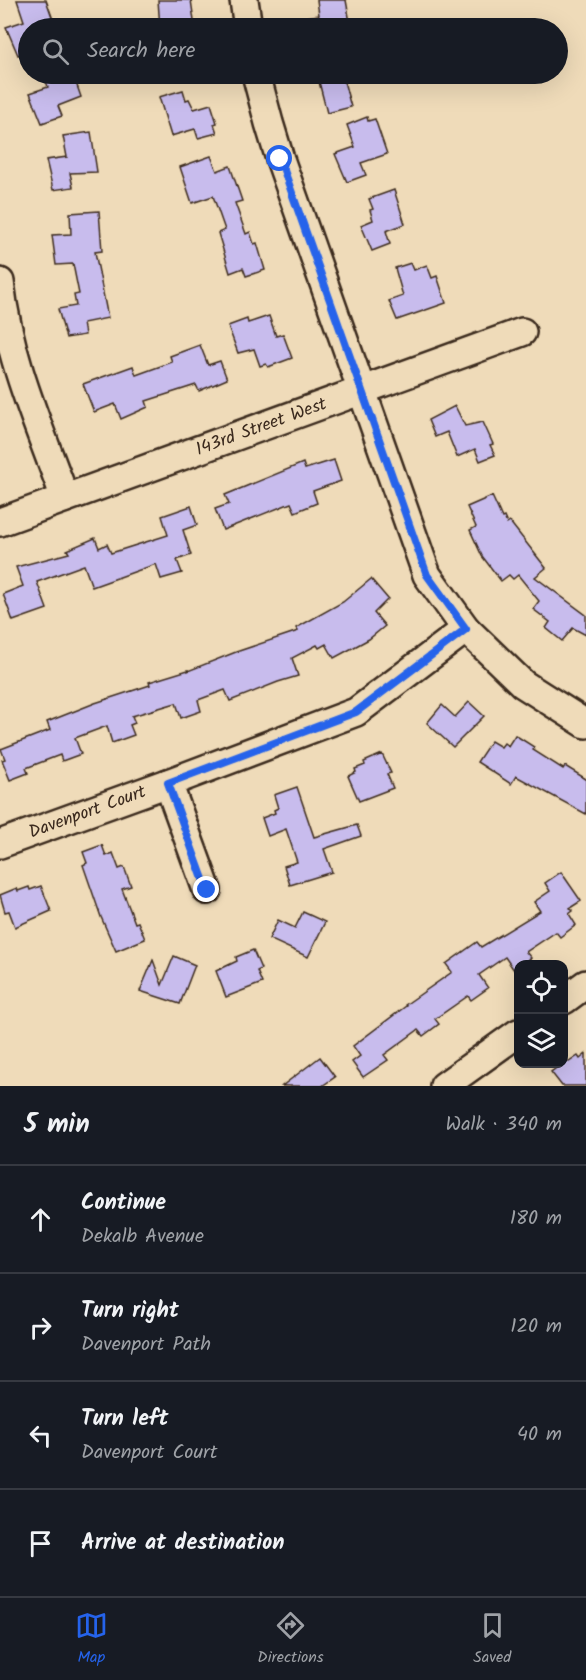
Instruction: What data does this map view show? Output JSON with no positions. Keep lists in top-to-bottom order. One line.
{"streets":{"street":["143rd Street West","Davenport Court"]},"page":{"search":"Search here","heading":["5 min","Walk · 340 m"],"list":[["Continue","Dekalb Avenue","180 m"],["Turn right","Davenport Path","120 m"],["Turn left","Davenport Court","40 m"],"Arrive at destination"],"nav":["Map","Directions","Saved"]}}
